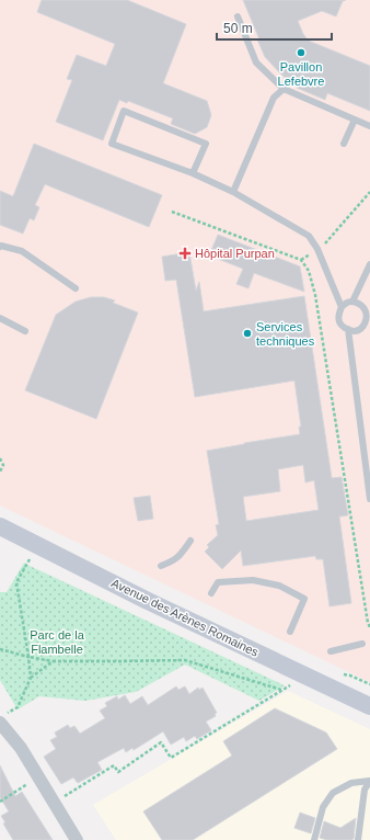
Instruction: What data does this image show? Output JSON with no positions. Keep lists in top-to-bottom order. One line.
{"streets":{"main road":["Avenue des Arènes Romaines"]},"parks":["Parc de la Flambelle"],"places":{"other":["Pavillon Lefebvre","Services techniques"],"health":["Hôpital Purpan"]},"scale_bar":"50 m"}
